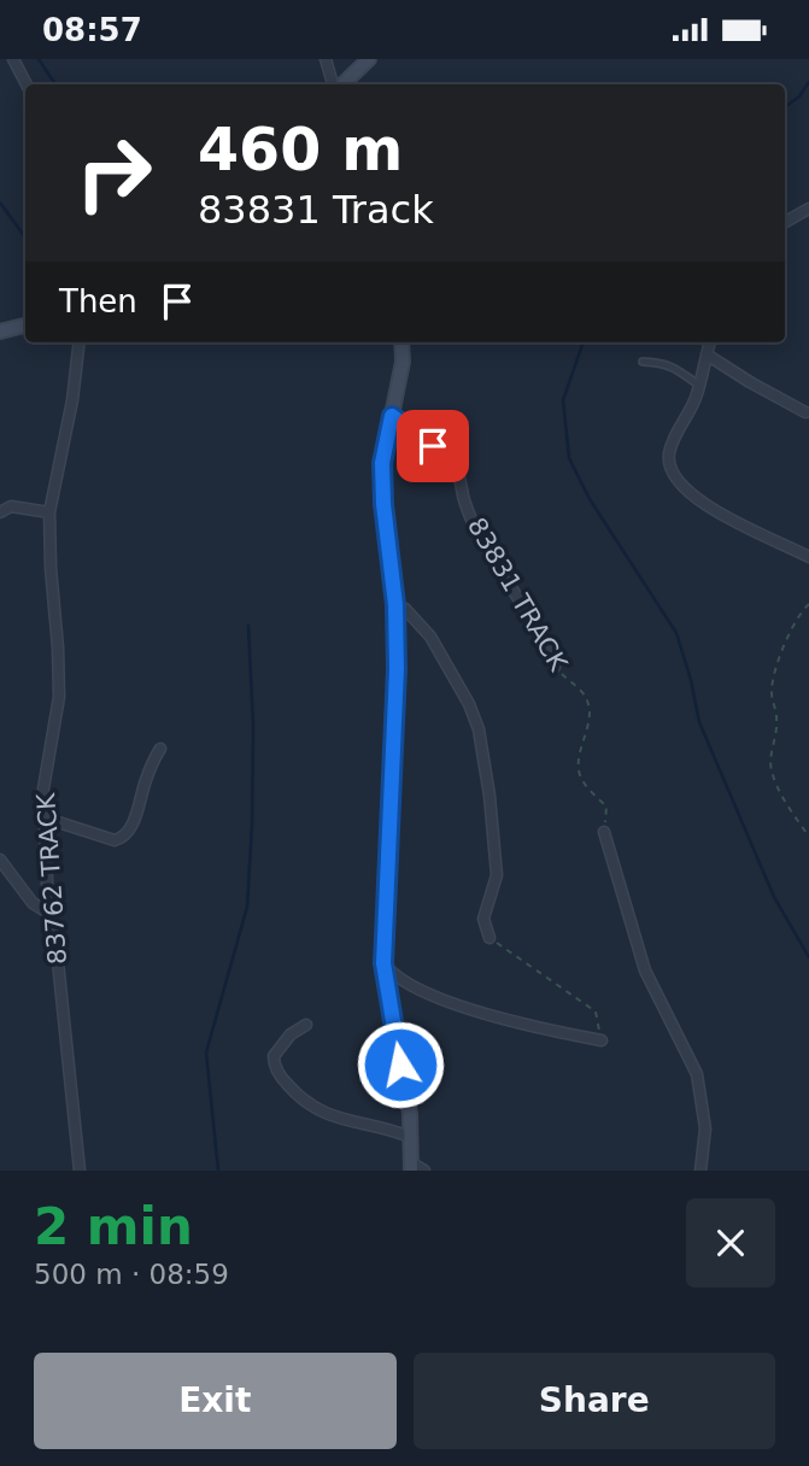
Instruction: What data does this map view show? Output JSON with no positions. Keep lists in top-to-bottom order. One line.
{"streets":{"street":["83831 TRACK","83762 TRACK"]},"page":{"status":"08:57","turn":["460 m","83831 Track"],"then":"Then","heading":["2 min","500 m · 08:59"],"buttons":["Exit","Share"]}}
